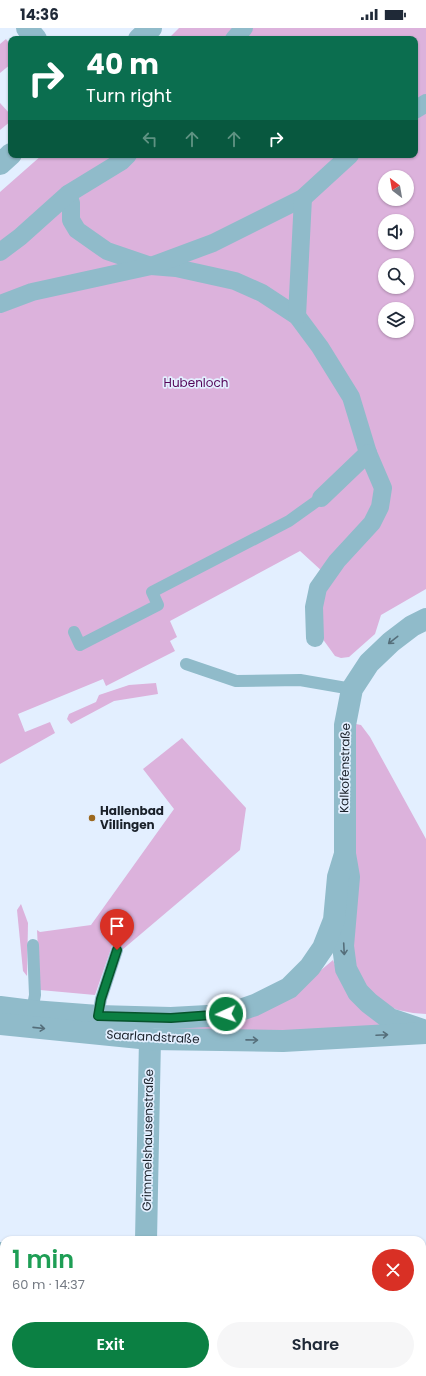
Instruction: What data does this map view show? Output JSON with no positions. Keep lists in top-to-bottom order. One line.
{"streets":{"street":["Kalkofenstraße","Saarlandstraße","Grimmelshausenstraße"]},"crossings":[["Kalkofenstraße","Saarlandstraße"],["Saarlandstraße","Grimmelshausenstraße"]],"parks":["Hubenloch"],"places":["Hallenbad Villingen"],"north":"top left","page":{"status":"14:36","turn":["40 m","Turn right"],"heading":["1 min","60 m · 14:37"],"buttons":["Exit","Share"]}}
